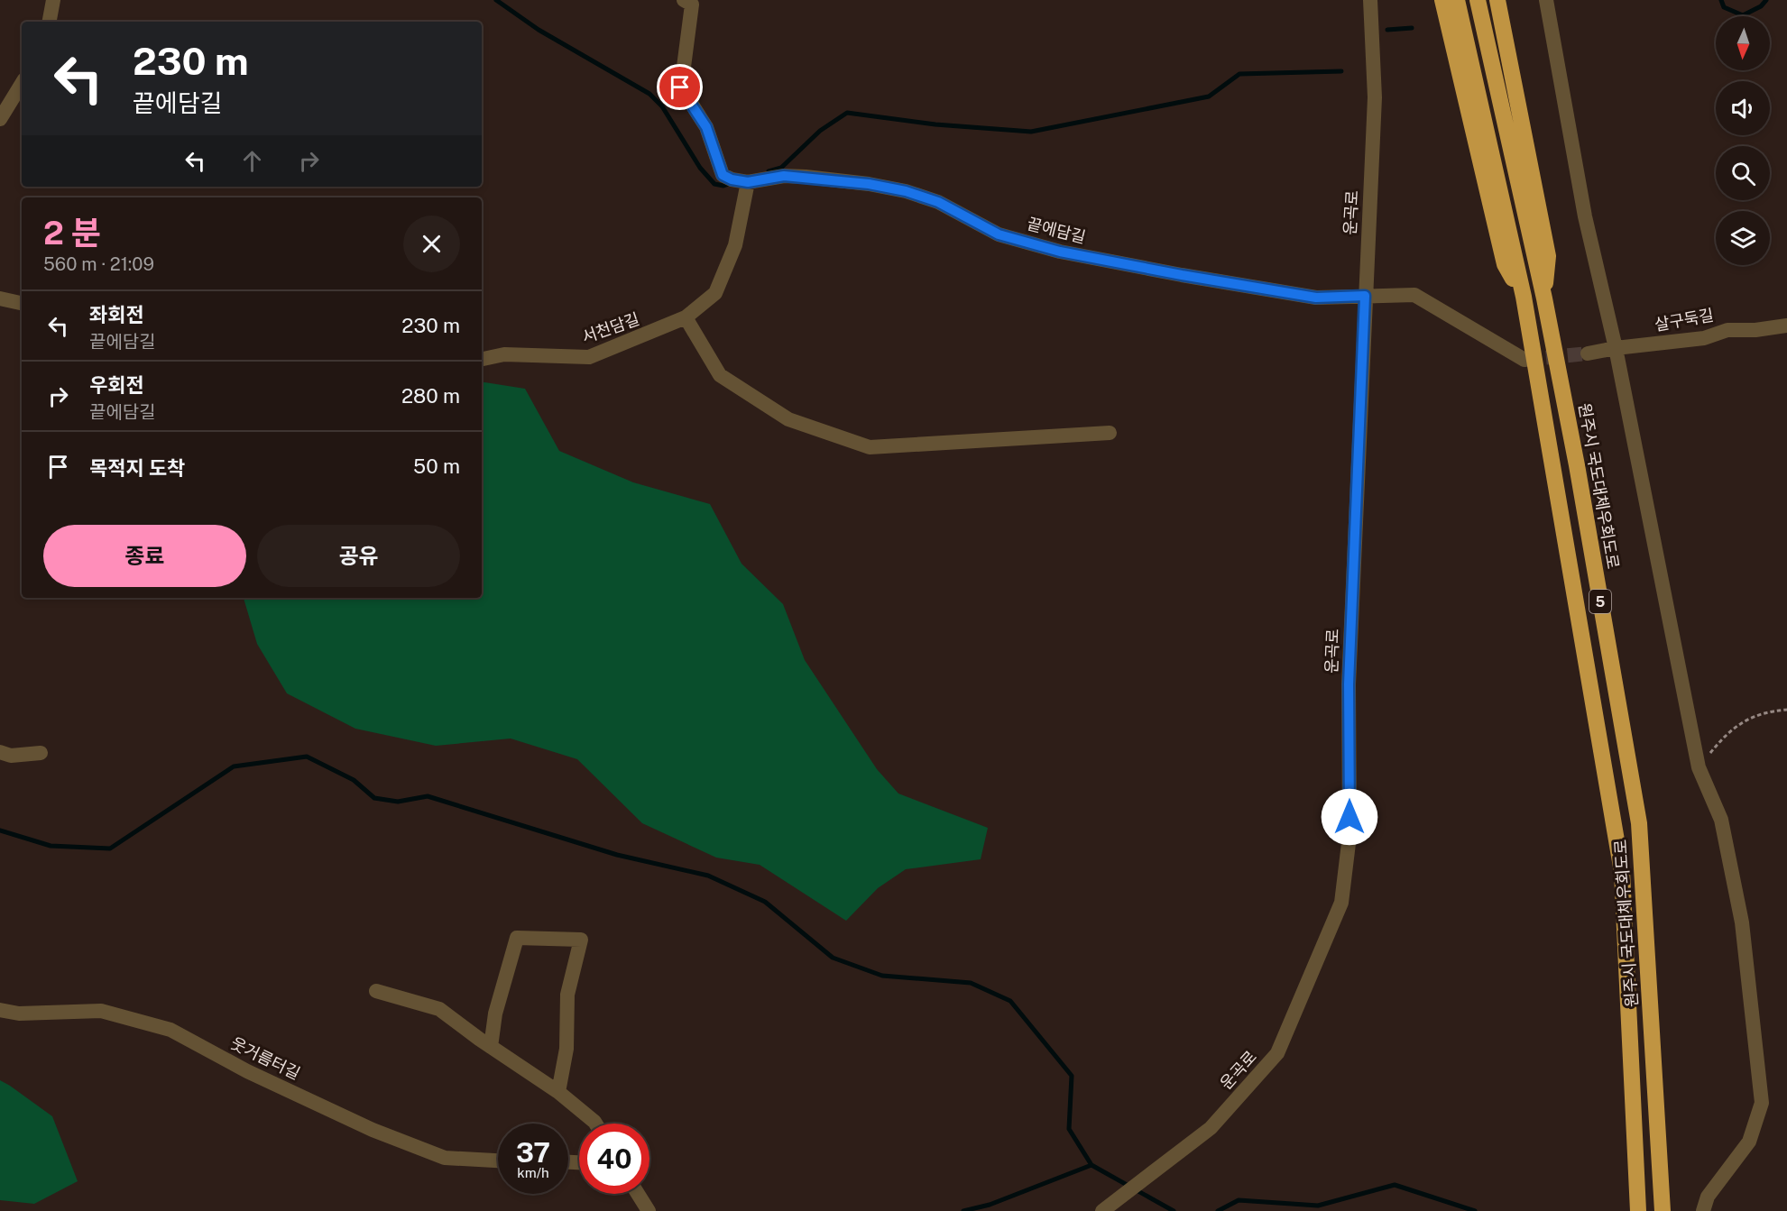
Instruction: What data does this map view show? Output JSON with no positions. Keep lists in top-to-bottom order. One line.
{"streets":{"highway":["원주시 국도대체우회도로","5"],"street":["운곡로","끝에담길","살구둑길","서천담길","웃거름터길"]},"crossings":[["운곡로","끝에담길"]],"north":"bottom","page":{"turn":["230 m","끝에담길"],"heading":["2 분","560 m · 21:09"],"list":[{"name":"좌회전","note":"끝에담길","value":"230 m"},{"name":"우회전","note":"끝에담길","value":"280 m"},{"name":"목적지 도착","value":"50 m"}],"buttons":["종료","공유"],"speed":"37 km/h","limit":"40"}}
